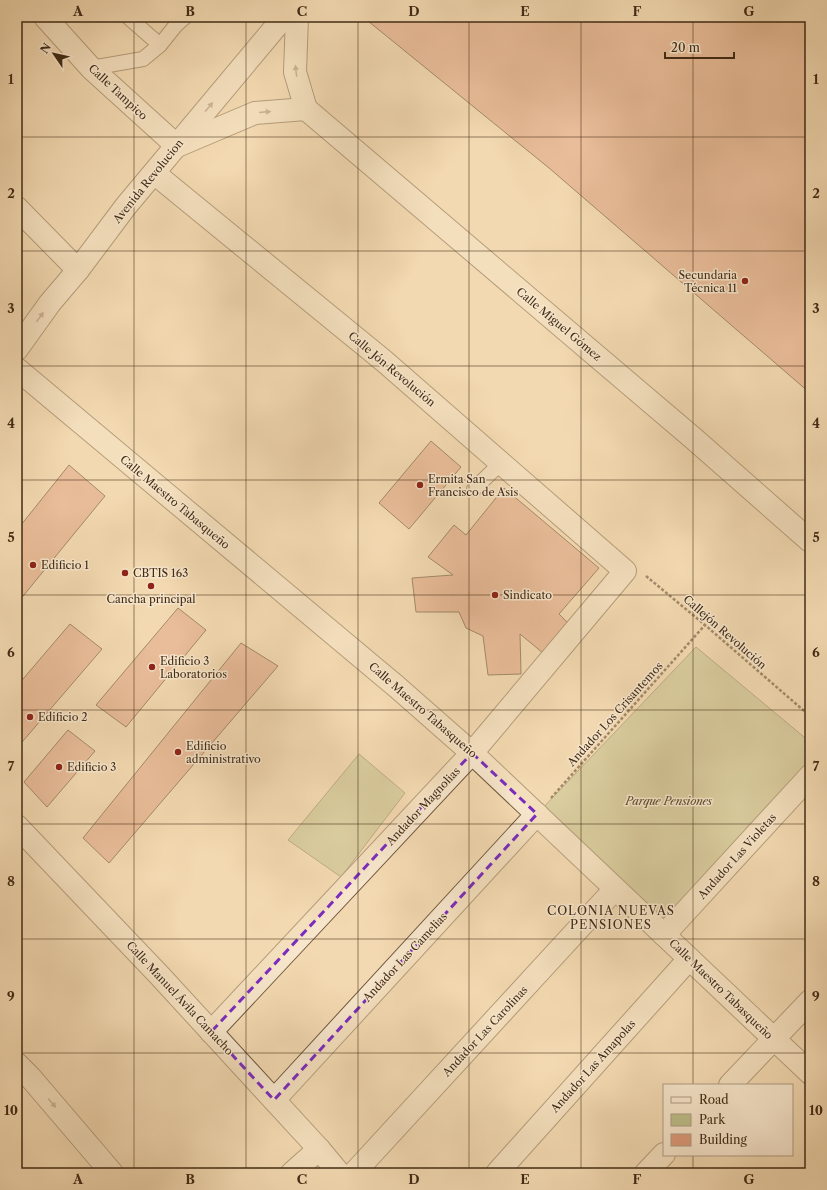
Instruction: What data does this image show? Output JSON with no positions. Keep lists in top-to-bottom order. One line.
{"streets":{"street":["Calle Tampico","Avenida Revolucion","Calle Miguel Gómez","Calle Jón Revolución","Calle Maestro Tabasqueño","Andador Magnolias","Andador Las Violetas","Andador Las Camelias","Calle Manuel Ávila Camacho","Andador Las Carolinas","Andador Las Amapolas"],"path":["Callejón Revolución","Andador Los Crisantemos"]},"crossings":[["Calle Tampico","Avenida Revolucion"],["Avenida Revolucion","Calle Jón Revolución"],["Calle Jón Revolución","Callejón Revolución"],["Calle Jón Revolución","Andador Magnolias"],["Calle Maestro Tabasqueño","Andador Los Crisantemos"],["Calle Maestro Tabasqueño","Andador Magnolias"],["Calle Maestro Tabasqueño","Andador Las Violetas"],["Calle Maestro Tabasqueño","Andador Las Camelias"],["Calle Maestro Tabasqueño","Andador Las Carolinas"],["Calle Maestro Tabasqueño","Andador Las Amapolas"],["Callejón Revolución","Andador Los Crisantemos"],["Callejón Revolución","Andador Magnolias"],["Andador Los Crisantemos","Andador Las Camelias"],["Andador Magnolias","Calle Manuel Ávila Camacho"],["Andador Las Camelias","Calle Manuel Ávila Camacho"]],"one_way":["Avenida Revolucion"],"districts":["COLONIA NUEVAS PENSIONES"],"parks":["Parque Pensiones"],"places":["Secundaria Técnica 11","Ermita San Francisco de Asis","Edificio 1","CBTIS 163","Cancha principal","Sindicato","Edificio 3 Laboratorios","Edificio 2","Edificio administrativo","Edificio 3"],"legend":["Road","Park","Building"],"scale_bar":"20 m","north":"top left","grid":{"columns":["A","B","C","D","E","F","G"],"rows":["1","2","3","4","5","6","7","8","9","10"]}}
